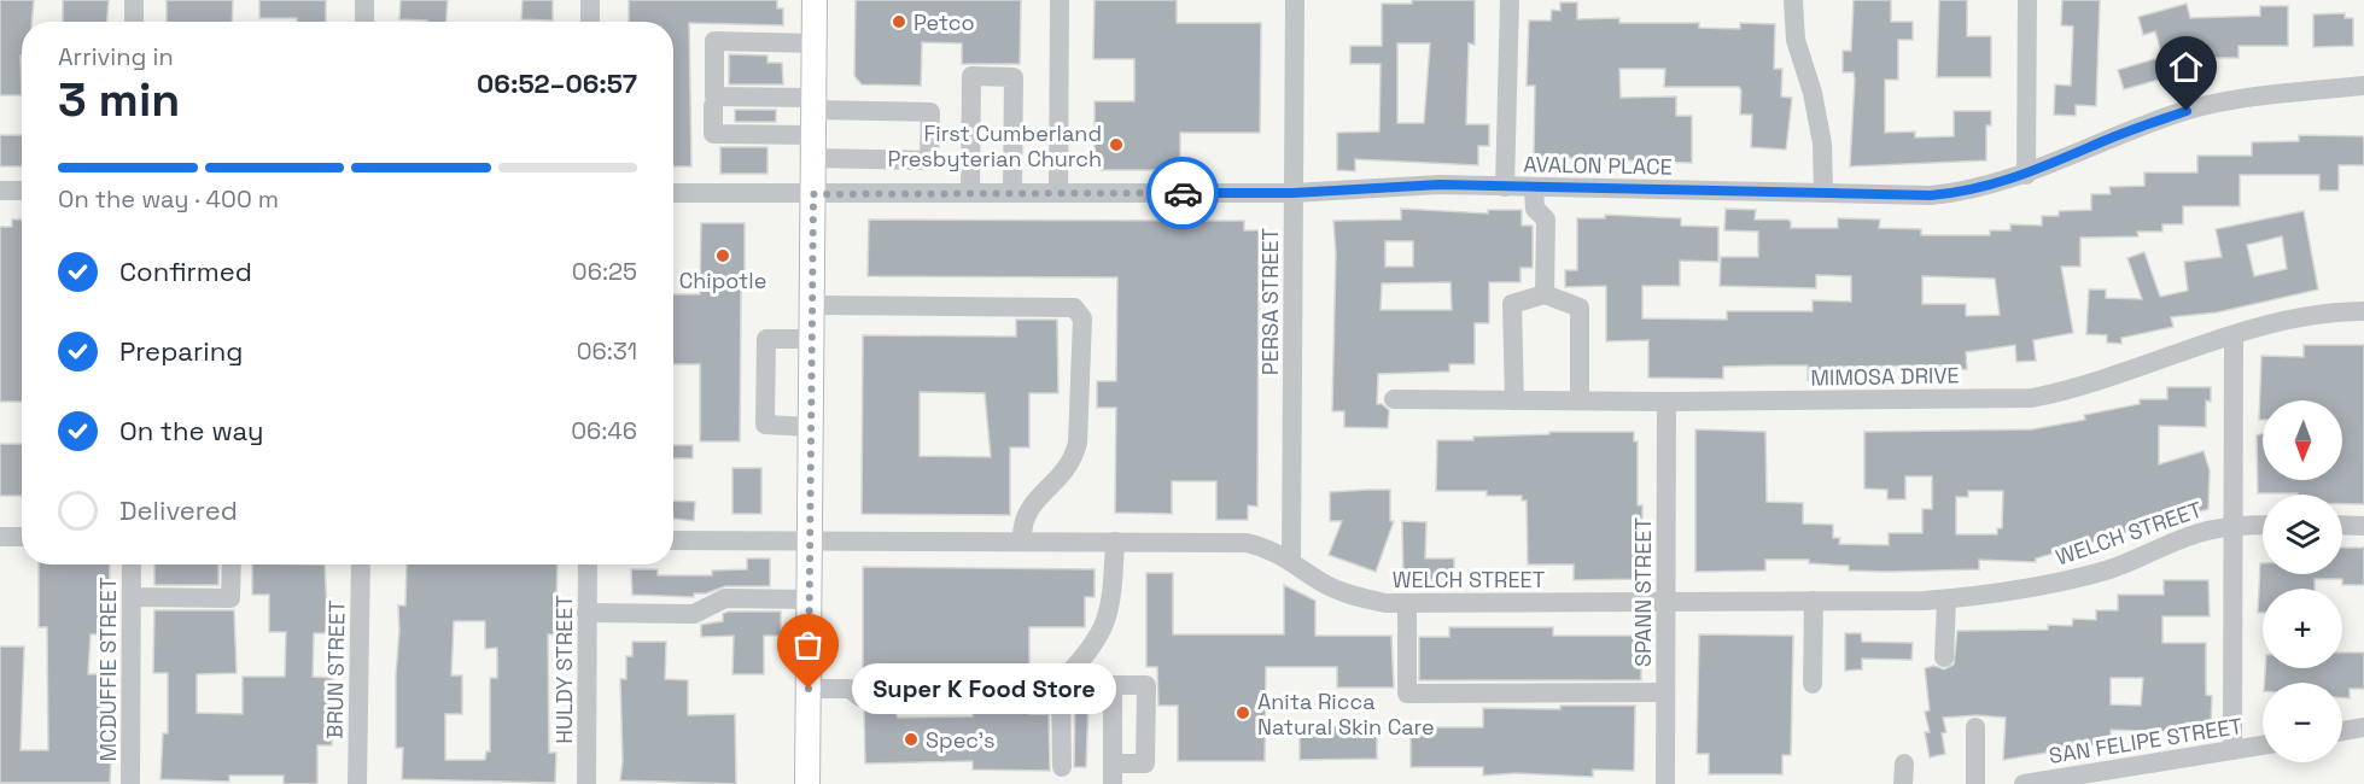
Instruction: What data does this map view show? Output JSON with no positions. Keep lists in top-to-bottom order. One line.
{"streets":{"street":["AVALON PLACE","PERSA STREET","MIMOSA DRIVE","WELCH STREET","SPANN STREET","MCDUFFIE STREET","BRUN STREET","HULDY STREET","SAN FELIPE STREET"]},"crossings":[["AVALON PLACE","PERSA STREET"],["PERSA STREET","WELCH STREET"],["MIMOSA DRIVE","SPANN STREET"],["WELCH STREET","SPANN STREET"]],"places":["Petco","First Cumberland Presbyterian Church","Chipotle","Super K Food Store","Anita Ricca Natural Skin Care","Spec's"],"north":"bottom","page":{"heading":["3 min","Arriving in","06:52–06:57"],"bar":"On the way · 400 m","list":[["Confirmed","06:25"],["Preparing","06:31"],["On the way","06:46"],"Delivered"],"map_buttons":["+","−"],"bubble":"Super K Food Store"}}
